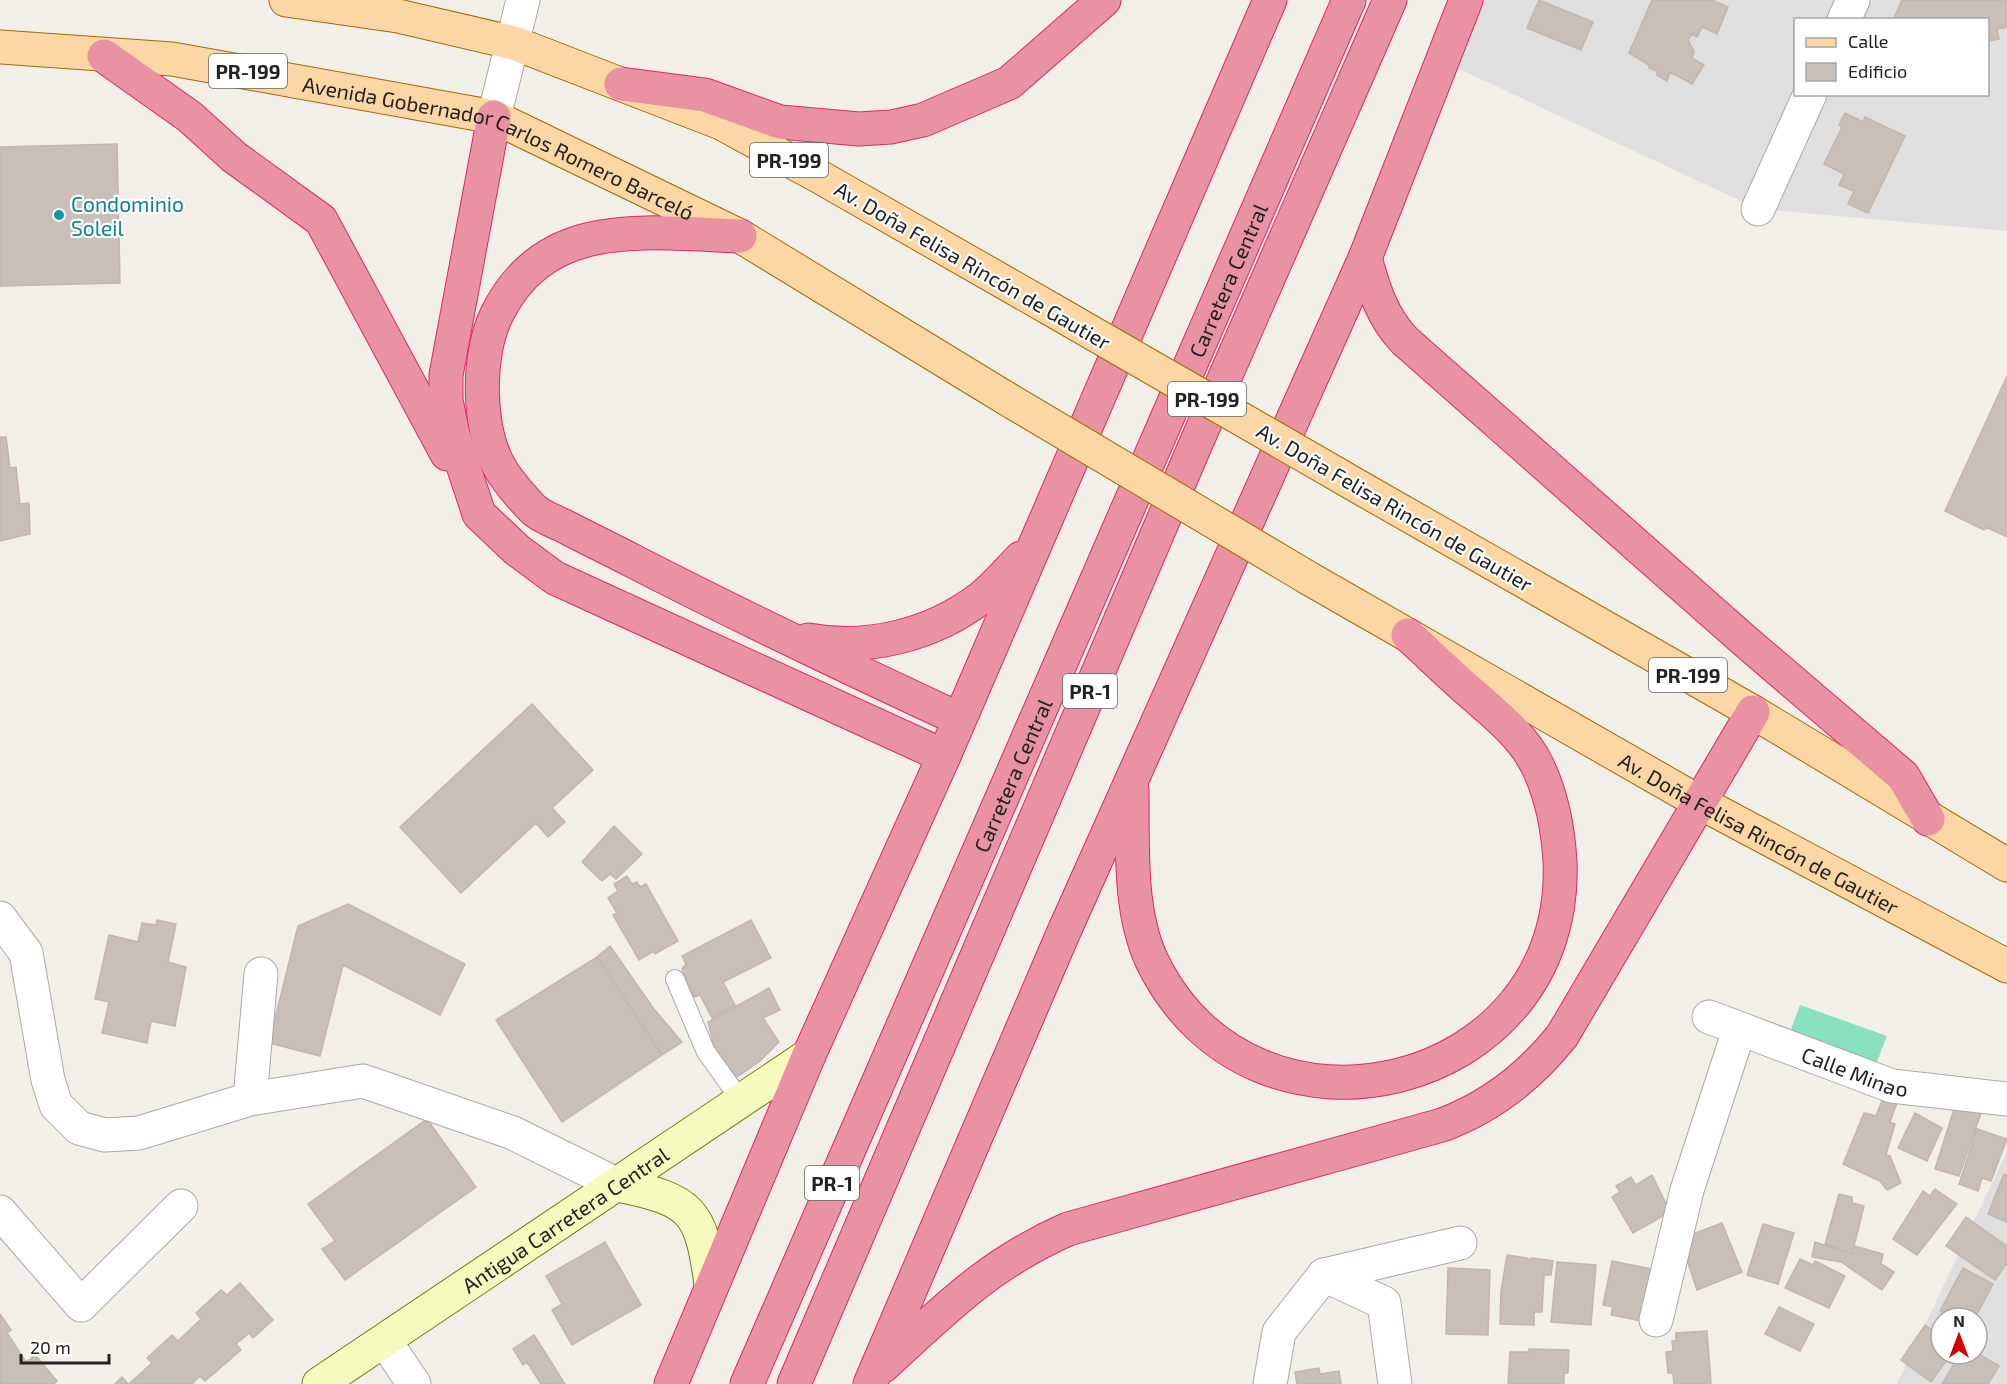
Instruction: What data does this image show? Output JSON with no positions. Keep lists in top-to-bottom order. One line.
{"streets":{"highway":["Carretera Central","PR-1"],"main road":["PR-199","Avenida Gobernador Carlos Romero Barceló","Av. Doña Felisa Rincón de Gautier"],"street":["Calle Minao","Antigua Carretera Central"]},"crossings":[["PR-199","Av. Doña Felisa Rincón de Gautier"],["Avenida Gobernador Carlos Romero Barceló","Av. Doña Felisa Rincón de Gautier"]],"places":["Condominio Soleil"],"legend":["Calle","Edificio"],"scale_bar":"20 m","north":"top"}
